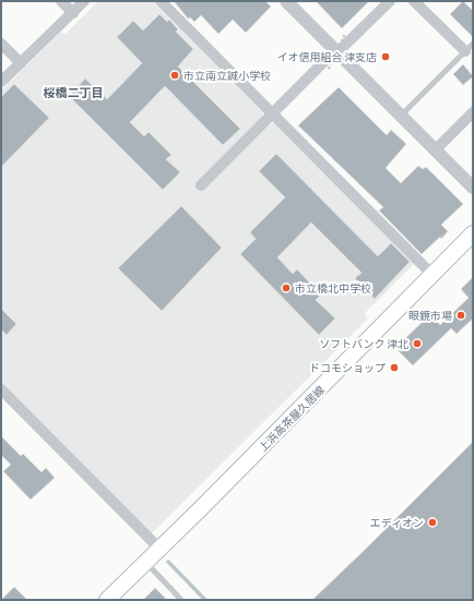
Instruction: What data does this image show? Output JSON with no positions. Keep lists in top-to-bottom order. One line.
{"streets":{"main road":["上浜高茶屋久居線"]},"districts":["桜橋二丁目"],"places":["イオ信用組合 津支店","市立南立誠小学校","市立橋北中学校","眼鏡市場","ソフトバンク 津北","ドコモショップ","エディオン"]}
